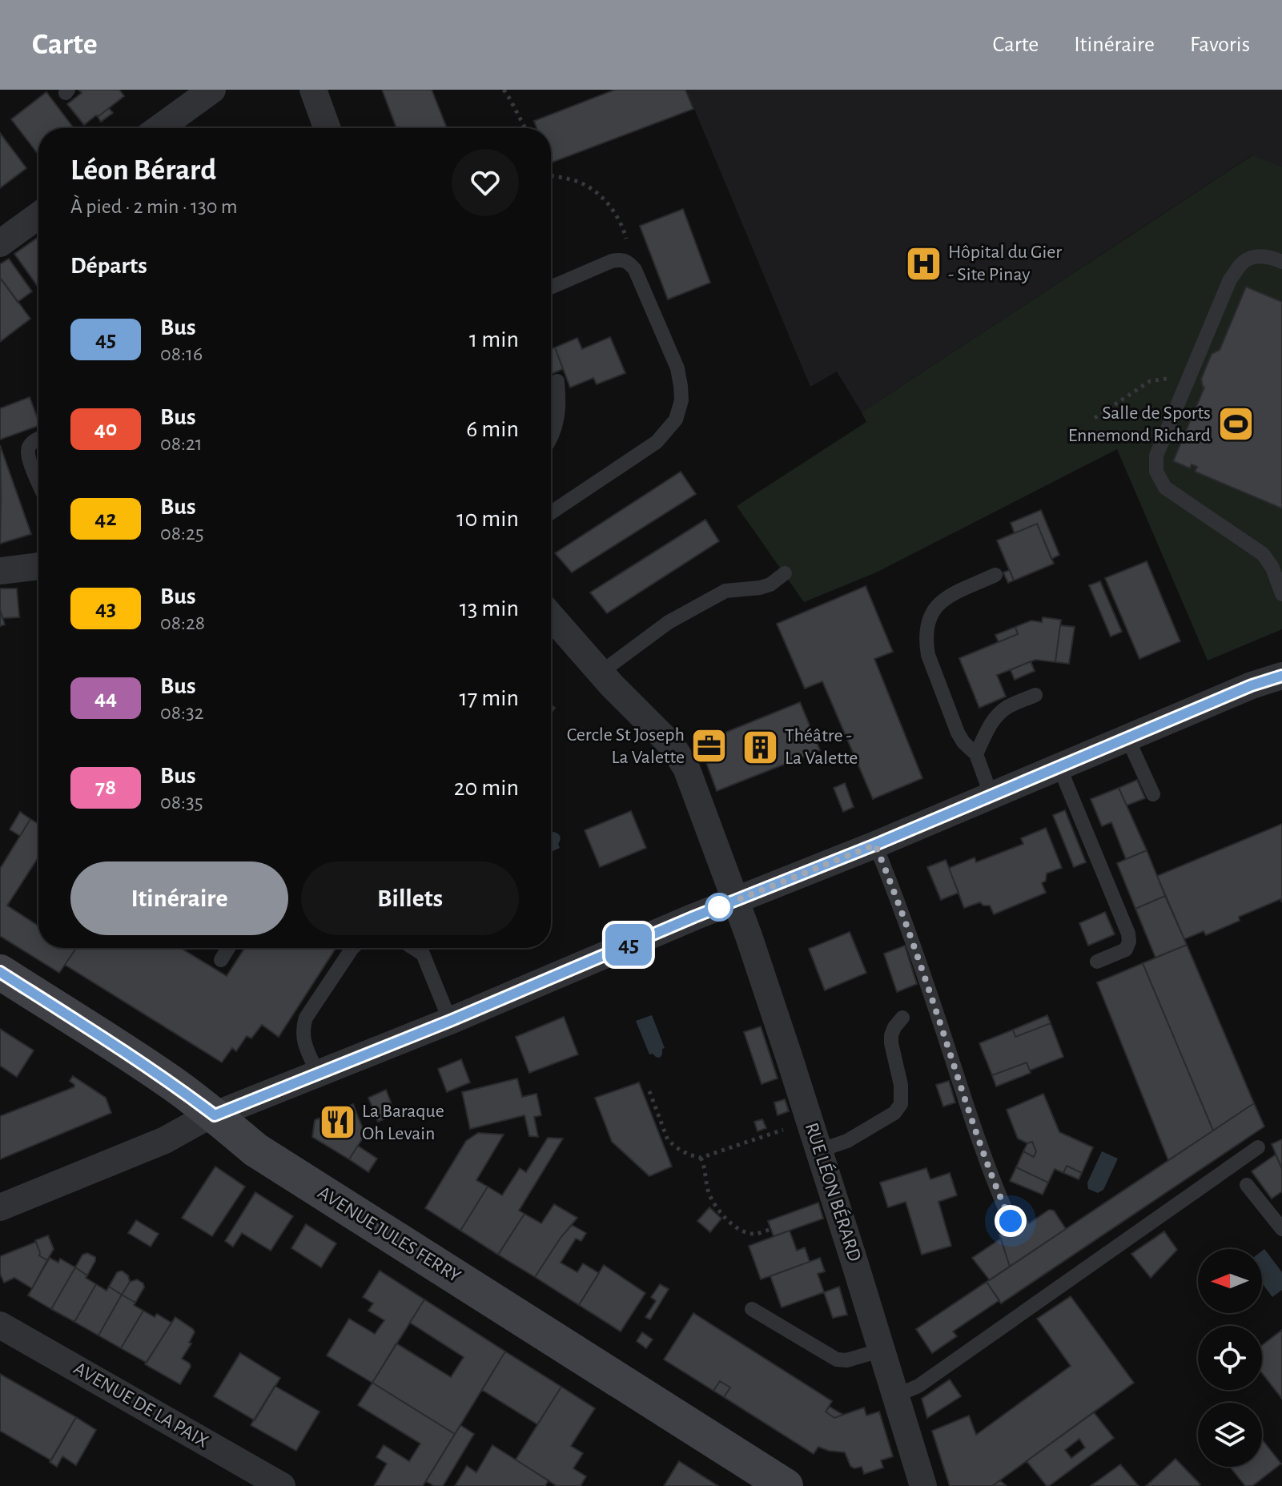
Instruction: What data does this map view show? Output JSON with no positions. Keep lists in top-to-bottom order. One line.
{"streets":{"main road":["AVENUE JULES FERRY"],"street":["RUE LÉON BÉRARD","AVENUE DE LA PAIX"]},"places":{"hospital":["Hôpital du Gier - Site Pinay"],"sports":["Salle de Sports Ennemond Richard"],"office":["Cercle St Joseph La Valette"],"building":["Théâtre - La Valette"],"restaurant":["La Baraque Oh Levain"]},"lines":["bus line 45"],"north":"left","page":{"header":"Carte","nav":["Carte","Itinéraire","Favoris"],"on_map":"45","heading":[["Léon Bérard","À pied · 2 min · 130 m"],"Départs"],"list":[{"mark":"45","name":"Bus","note":"08:16","value":"1 min"},{"mark":"40","name":"Bus","note":"08:21","value":"6 min"},{"mark":"42","name":"Bus","note":"08:25","value":"10 min"},{"mark":"43","name":"Bus","note":"08:28","value":"13 min"},{"mark":"44","name":"Bus","note":"08:32","value":"17 min"},{"mark":"78","name":"Bus","note":"08:35","value":"20 min"}],"buttons":["Itinéraire","Billets"]}}
